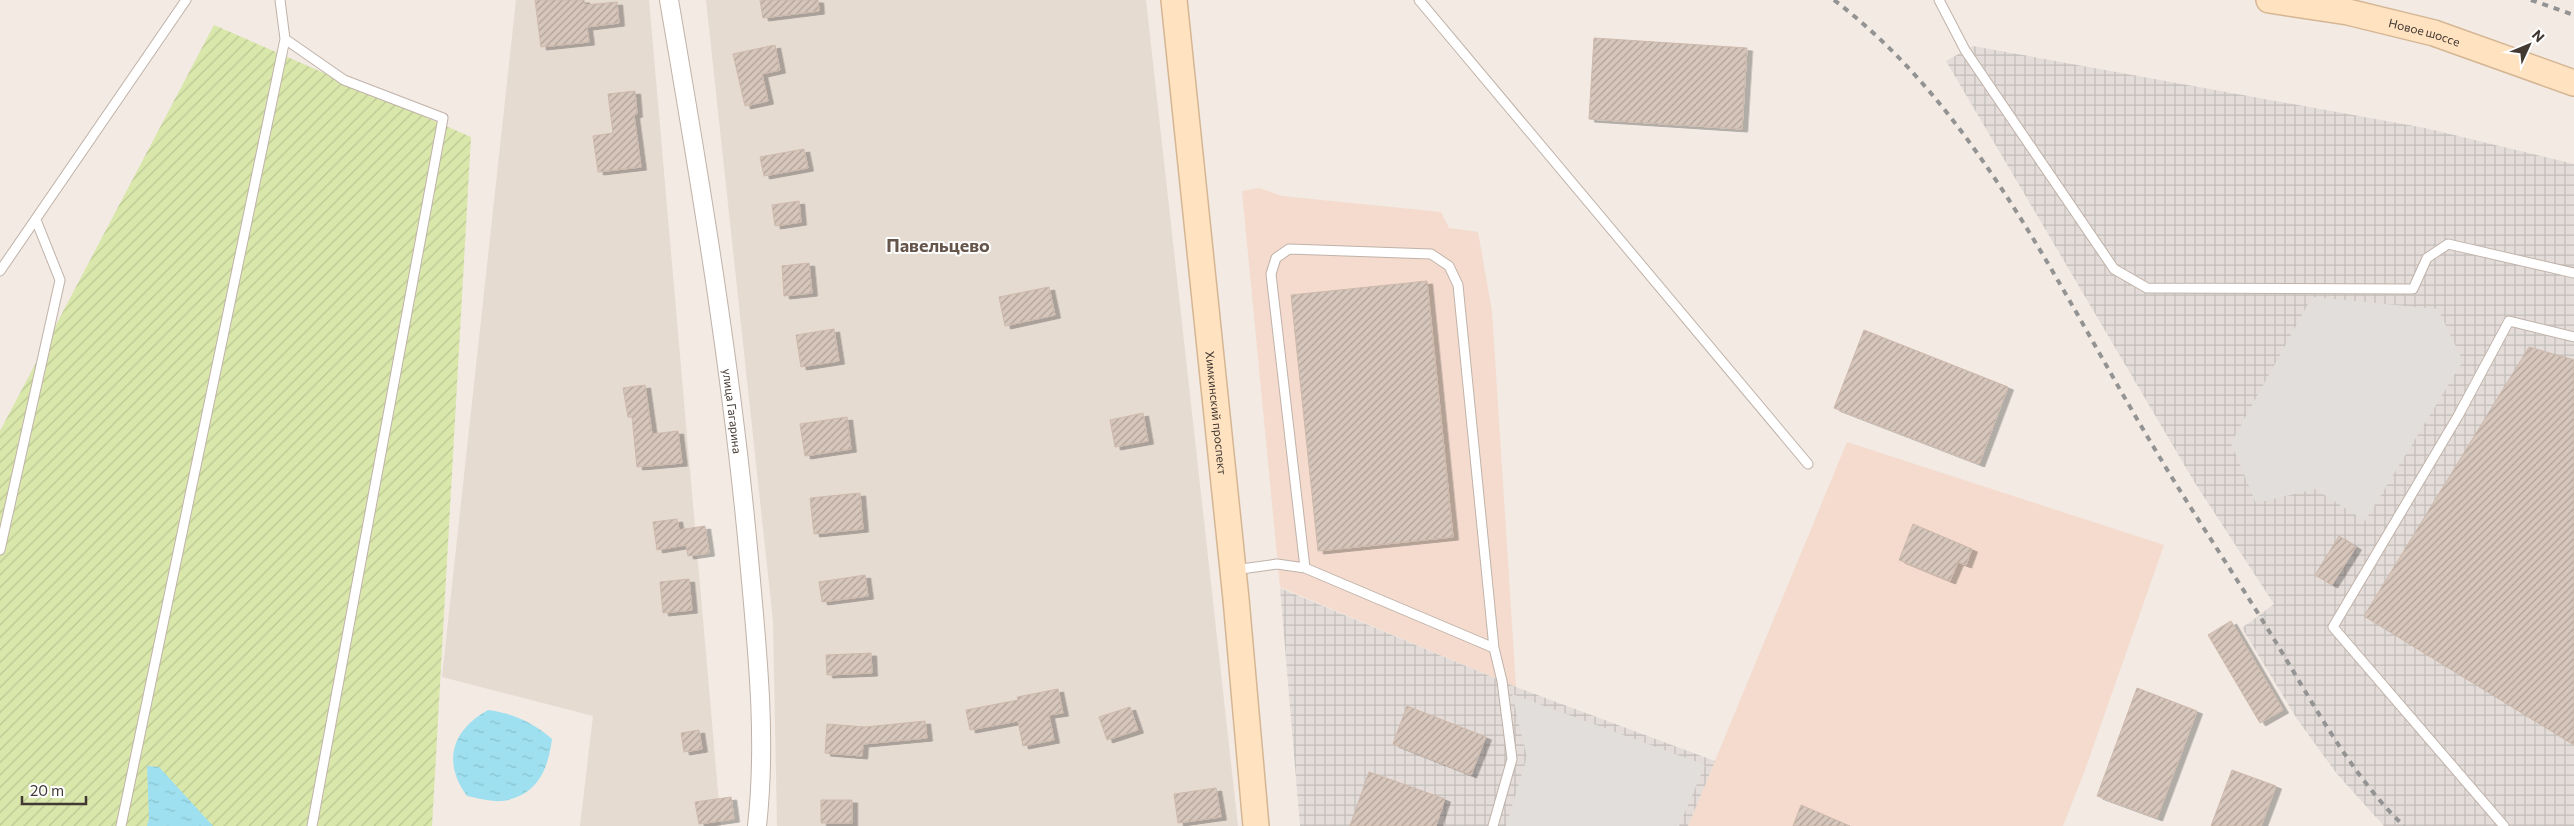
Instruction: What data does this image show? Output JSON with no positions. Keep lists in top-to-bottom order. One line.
{"streets":{"street":["Новое шоссе","улица Гагарина","Химкинский проспект"]},"districts":["Павельцево"],"scale_bar":"20 m","north":"top right"}
